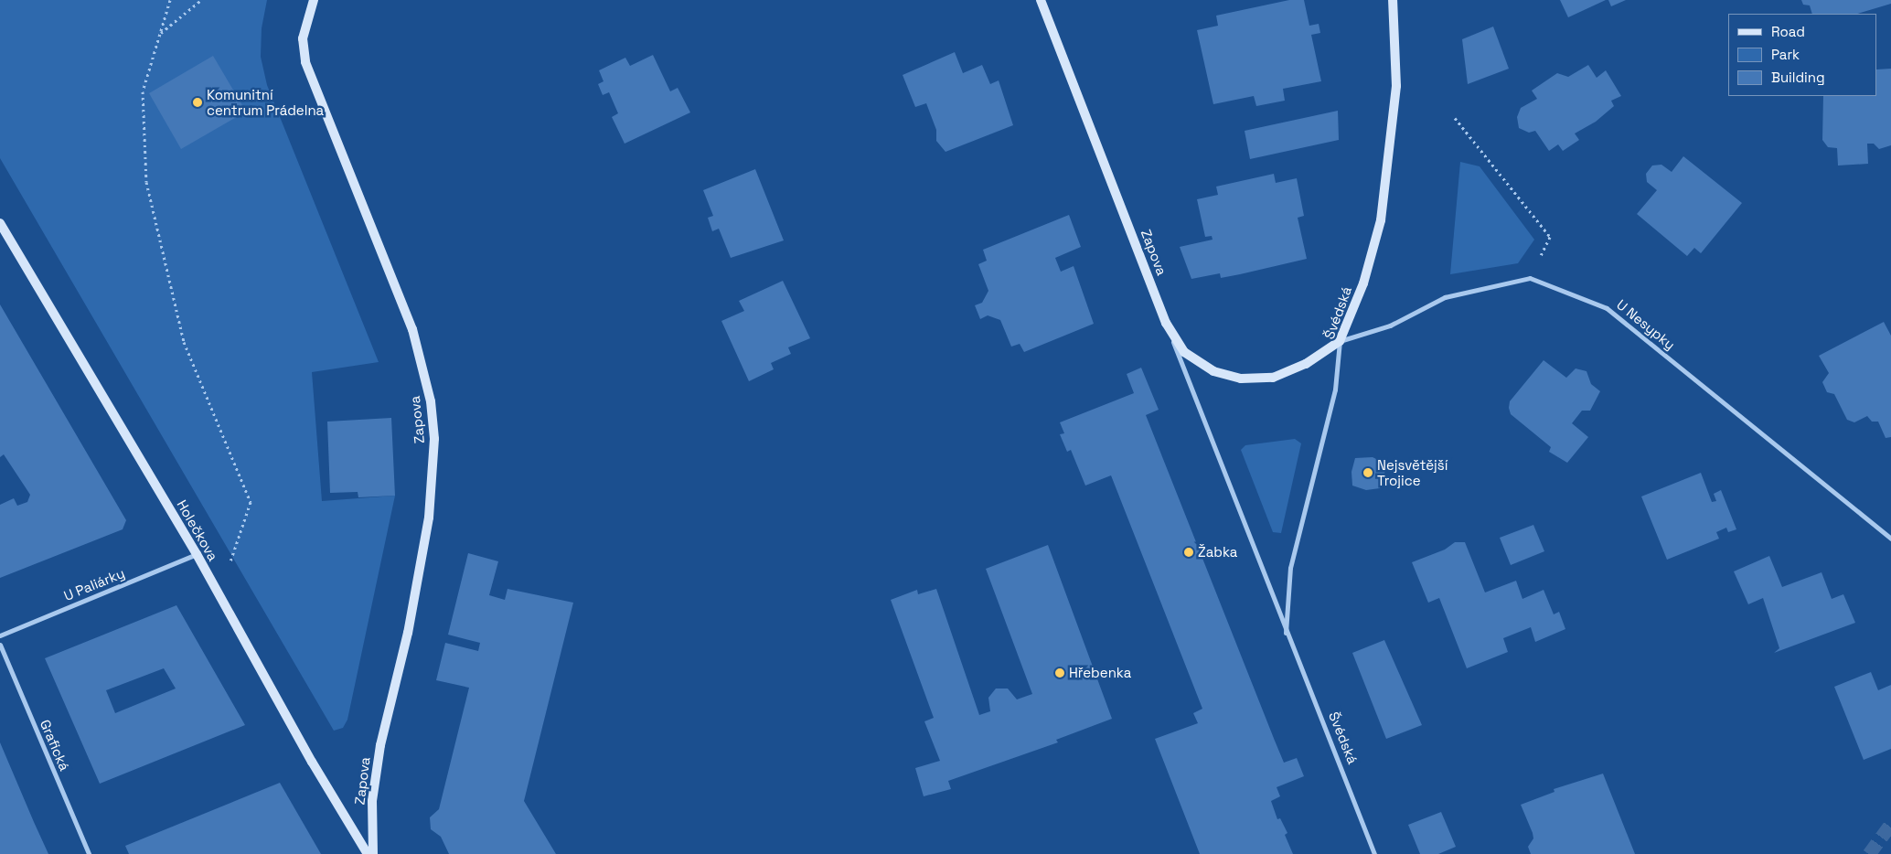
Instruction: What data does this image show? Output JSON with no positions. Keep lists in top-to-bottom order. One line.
{"streets":{"street":["Zapova","Švédská","U Nesypky","Holečkova","U Paliárky","Grafická"]},"crossings":[["Zapova","Švédská"],["Holečkova","U Paliárky"]],"places":["Komunitní centrum Prádelna","Nejsvětější Trojice","Žabka","Hřebenka"],"legend":["Road","Park","Building"]}
